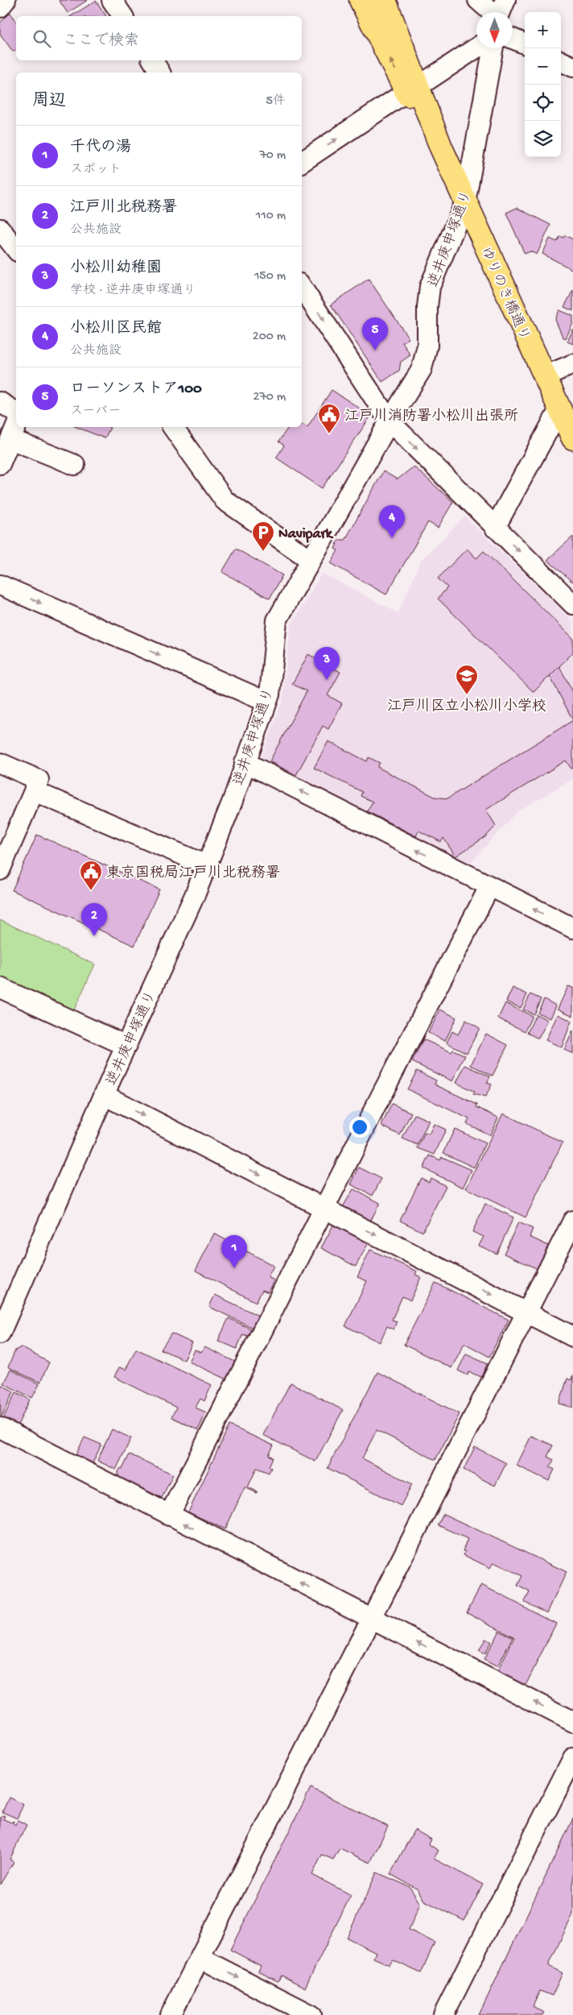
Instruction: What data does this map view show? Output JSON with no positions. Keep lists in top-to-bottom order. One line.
{"streets":{"main road":["ゆりのき橋通り"],"street":["逆井庚申塚通り"]},"crossings":[["逆井庚申塚通り","ゆりのき橋通り"]],"places":{"public building":["江戸川消防署小松川出張所","東京国税局江戸川北税務署"],"parking":["Navipark"],"school or university":["江戸川区立小松川小学校"]},"north":"bottom","page":{"map_buttons":["+","−"],"search":"ここで検索","heading":["周辺","5件"],"list":[{"mark":"1","name":"千代の湯","note":"スポット","value":"70 m"},{"mark":"2","name":"江戸川北税務署","note":"公共施設","value":"110 m"},{"mark":"3","name":"小松川幼稚園","note":"学校 · 逆井庚申塚通り","value":"150 m"},{"mark":"4","name":"小松川区民館","note":"公共施設","value":"200 m"},{"mark":"5","name":"ローソンストア100","note":"スーパー","value":"270 m"}],"pins":["5","4","3","2","1"]}}
